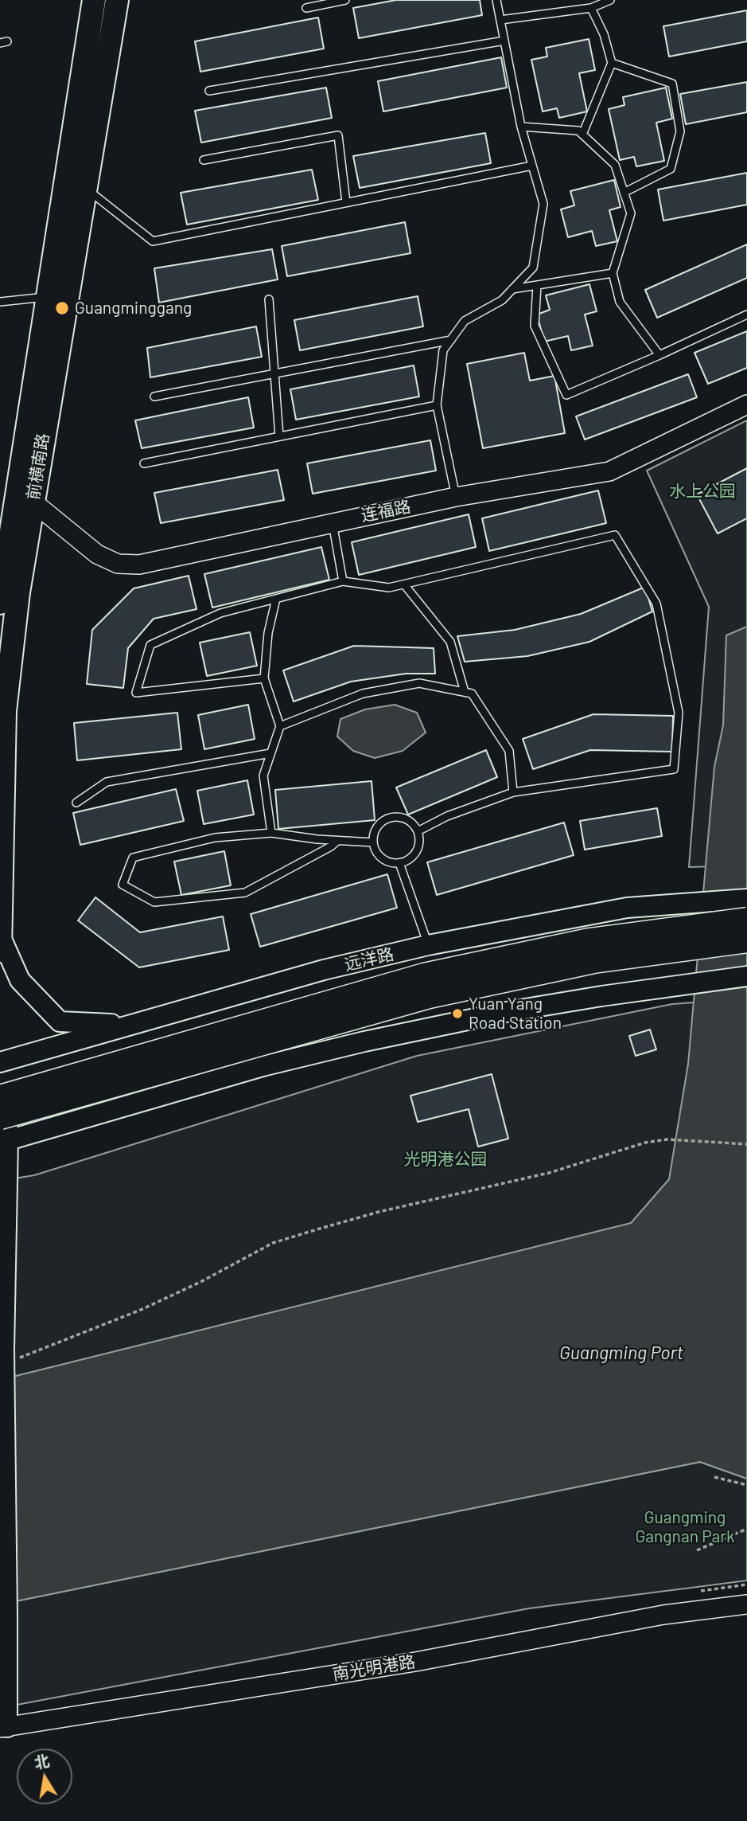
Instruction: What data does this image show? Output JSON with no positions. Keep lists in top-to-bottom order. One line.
{"streets":{"main road":["前横南路","远洋路"],"street":["连福路","南光明港路"]},"crossings":[["前横南路","连福路"],["前横南路","远洋路"]],"water":["Guangming Port"],"parks":["水上公园","光明港公园","Guangming Gangnan Park"],"places":["Guangminggang","Yuan Yang Road Station"],"north":"top"}
